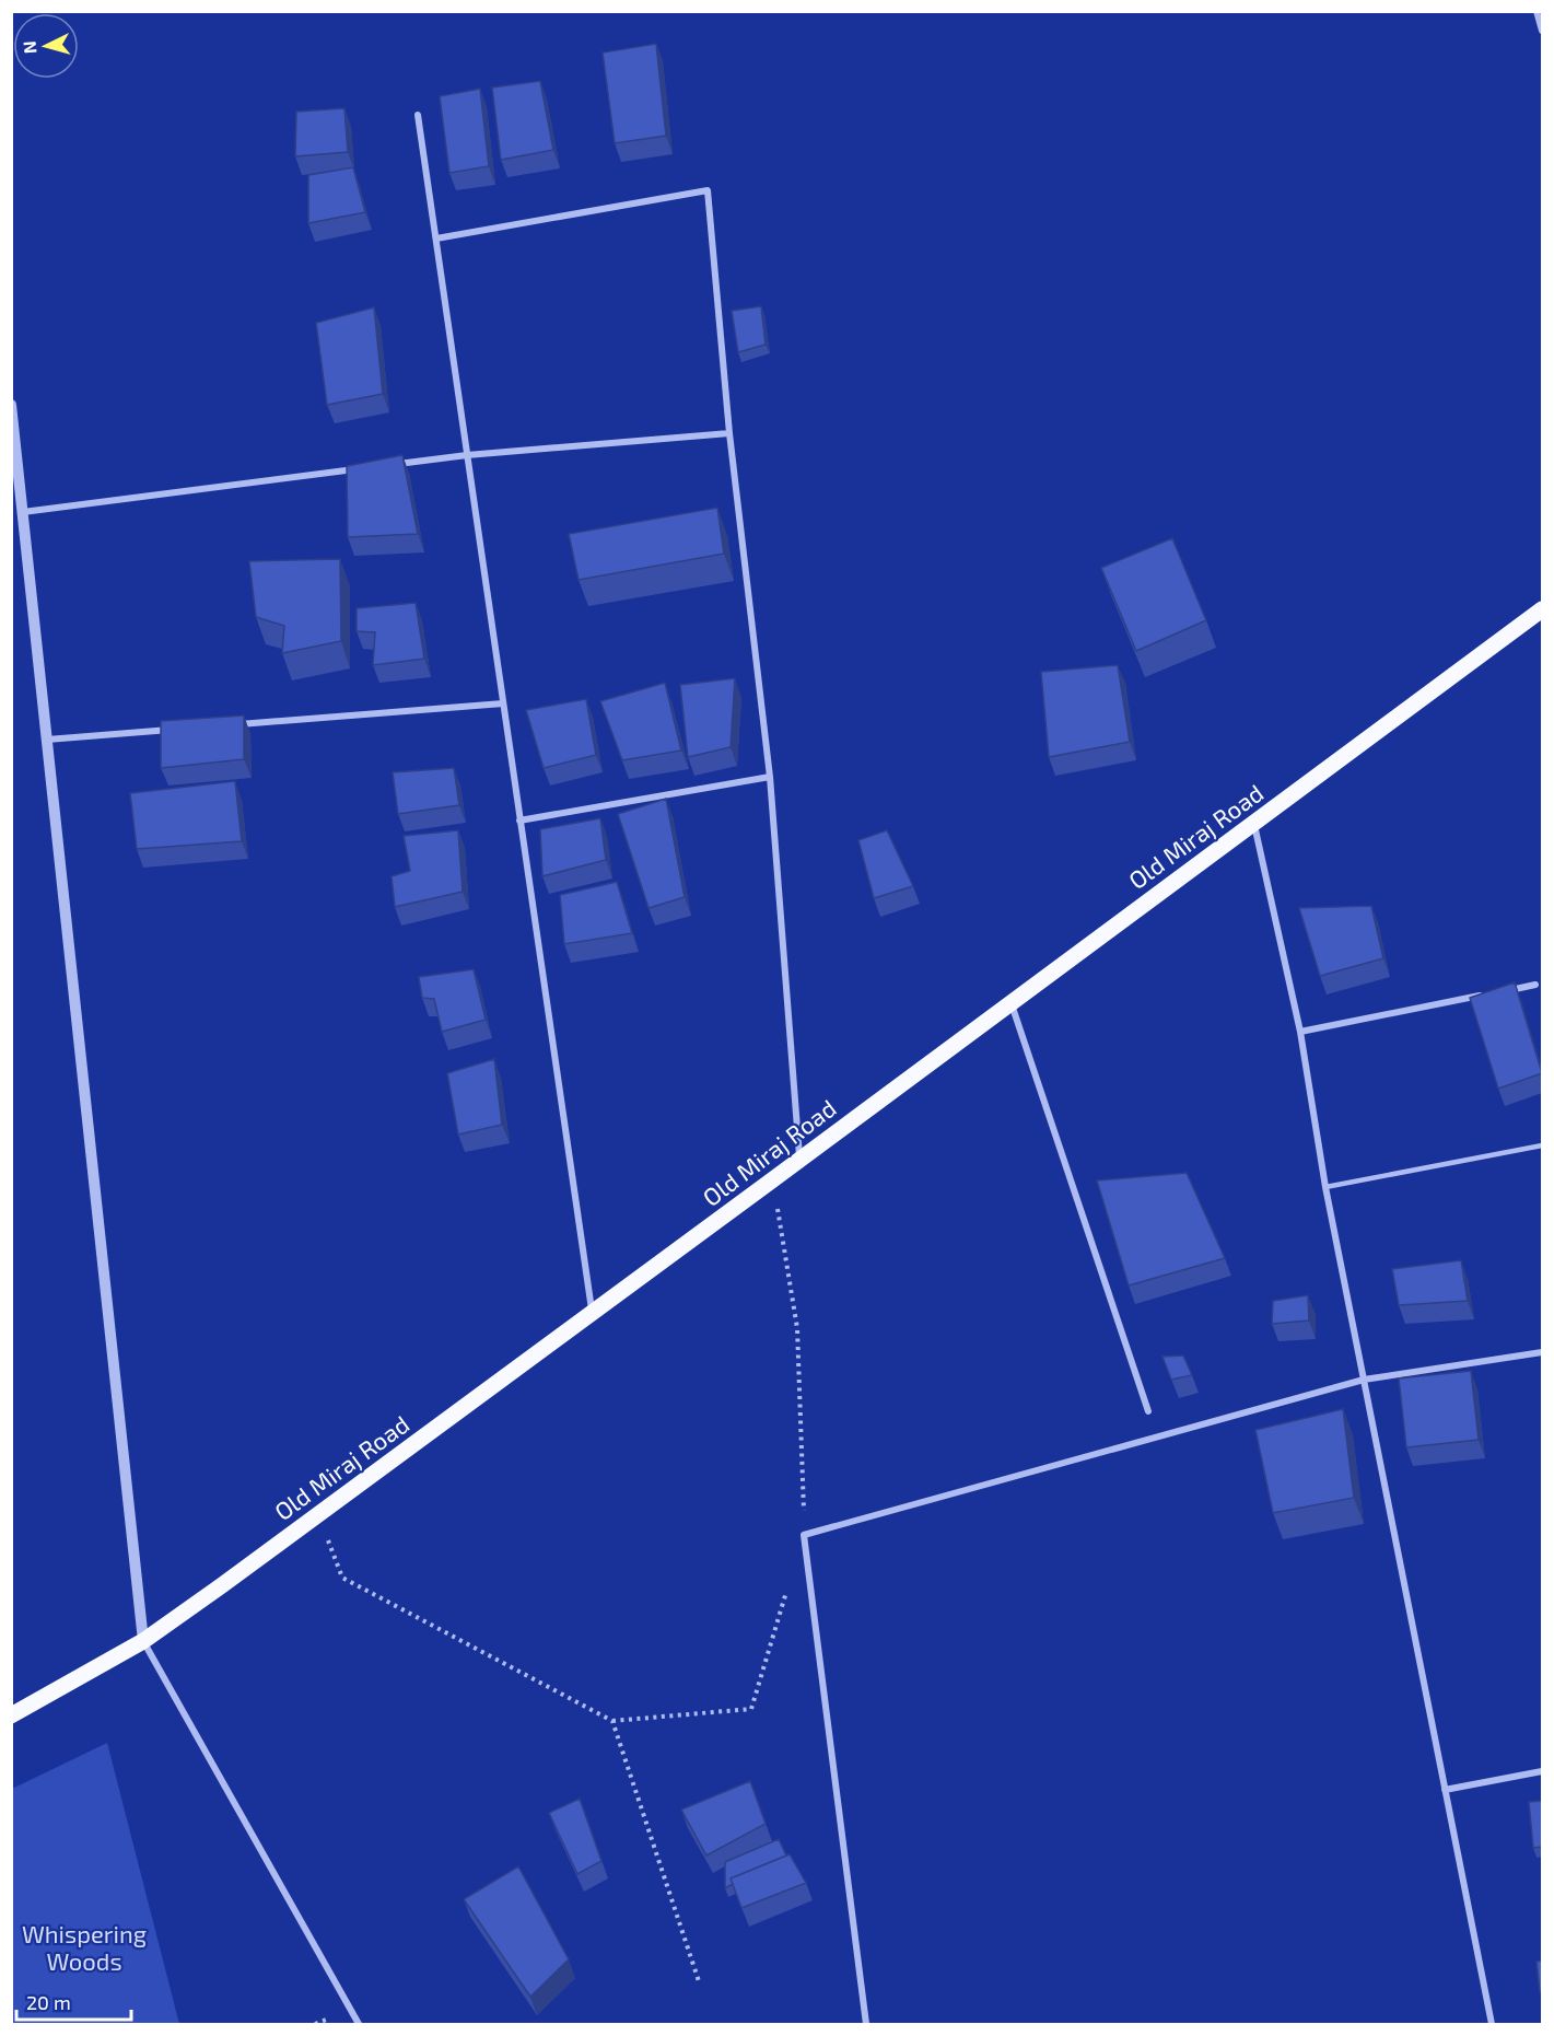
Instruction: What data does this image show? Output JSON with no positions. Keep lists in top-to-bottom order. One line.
{"streets":{"main road":["Old Miraj Road"]},"parks":["Whispering Woods"],"scale_bar":"20 m","north":"left"}
